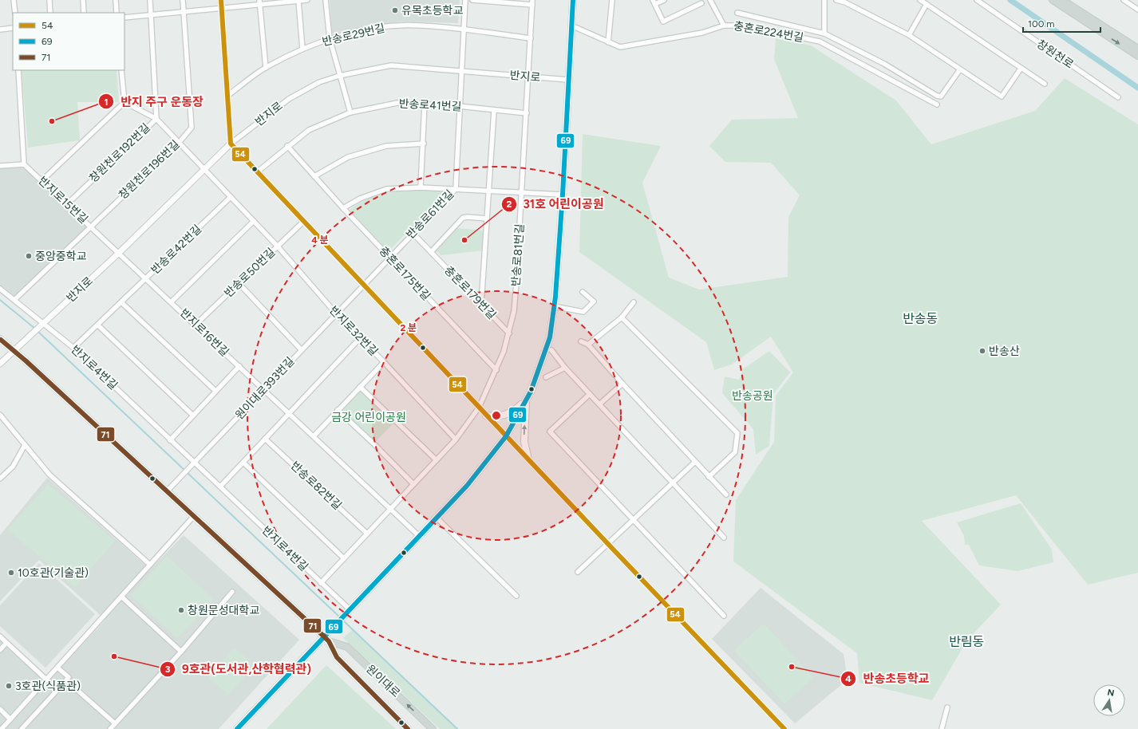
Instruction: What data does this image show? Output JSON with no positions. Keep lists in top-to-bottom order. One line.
{"streets":{"main road":["원이대로"],"street":["충혼로224번길","반송로29번길","창원천로","반지로","반송로41번길","창원천로192번길","창원천로196번길","반지로15번길","반송로61번길","반송로42번길","반송로81번길","반송로50번길","충혼로175번길","충혼로179번길","반지로32번길","반지로16번길","반지로4번길","원이대로393번길","반송로82번길"]},"crossings":[["반송로29번길","반송로61번길"],["반송로29번길","반송로81번길"],["반지로","반지로15번길"],["반지로","반송로61번길"],["반지로","반송로81번길"],["반지로","반지로32번길"],["반지로","반지로16번길"],["반지로","반지로4번길"],["반지로","원이대로"],["반송로41번길","반송로61번길"],["반송로41번길","반송로81번길"],["반송로41번길","충혼로175번길"],["창원천로192번길","반지로15번길"],["창원천로192번길","반지로32번길"],["창원천로196번길","반지로15번길"],["창원천로196번길","반지로32번길"],["창원천로196번길","반지로4번길"],["반지로15번길","반지로16번길"],["반송로61번길","충혼로175번길"],["반송로61번길","충혼로179번길"],["반송로61번길","원이대로393번길"],["반송로42번길","반지로32번길"],["반송로42번길","반지로16번길"],["반송로42번길","반지로4번길"],["반송로81번길","충혼로175번길"],["반송로81번길","충혼로179번길"],["반송로50번길","반지로32번길"],["반송로50번길","반지로16번길"],["반지로32번길","원이대로393번길"],["반지로16번길","원이대로393번길"],["반지로4번길","원이대로393번길"],["원이대로393번길","원이대로"]],"districts":["반송동","반림동"],"parks":["반송공원","금강 어린이공원"],"places":["유목초등학교","반지 주구 운동장","31호 어린이공원","중앙중학교","반송산","10호관(기술관)","창원문성대학교","9호관(도서관,산학협력관)","반송초등학교","3호관(식품관)"],"lines":["transit line 54","transit line 69","transit line 71"],"legend":["54","69","71"],"scale_bar":"100 m","north":"top","rings":["4 분","2 분"]}
